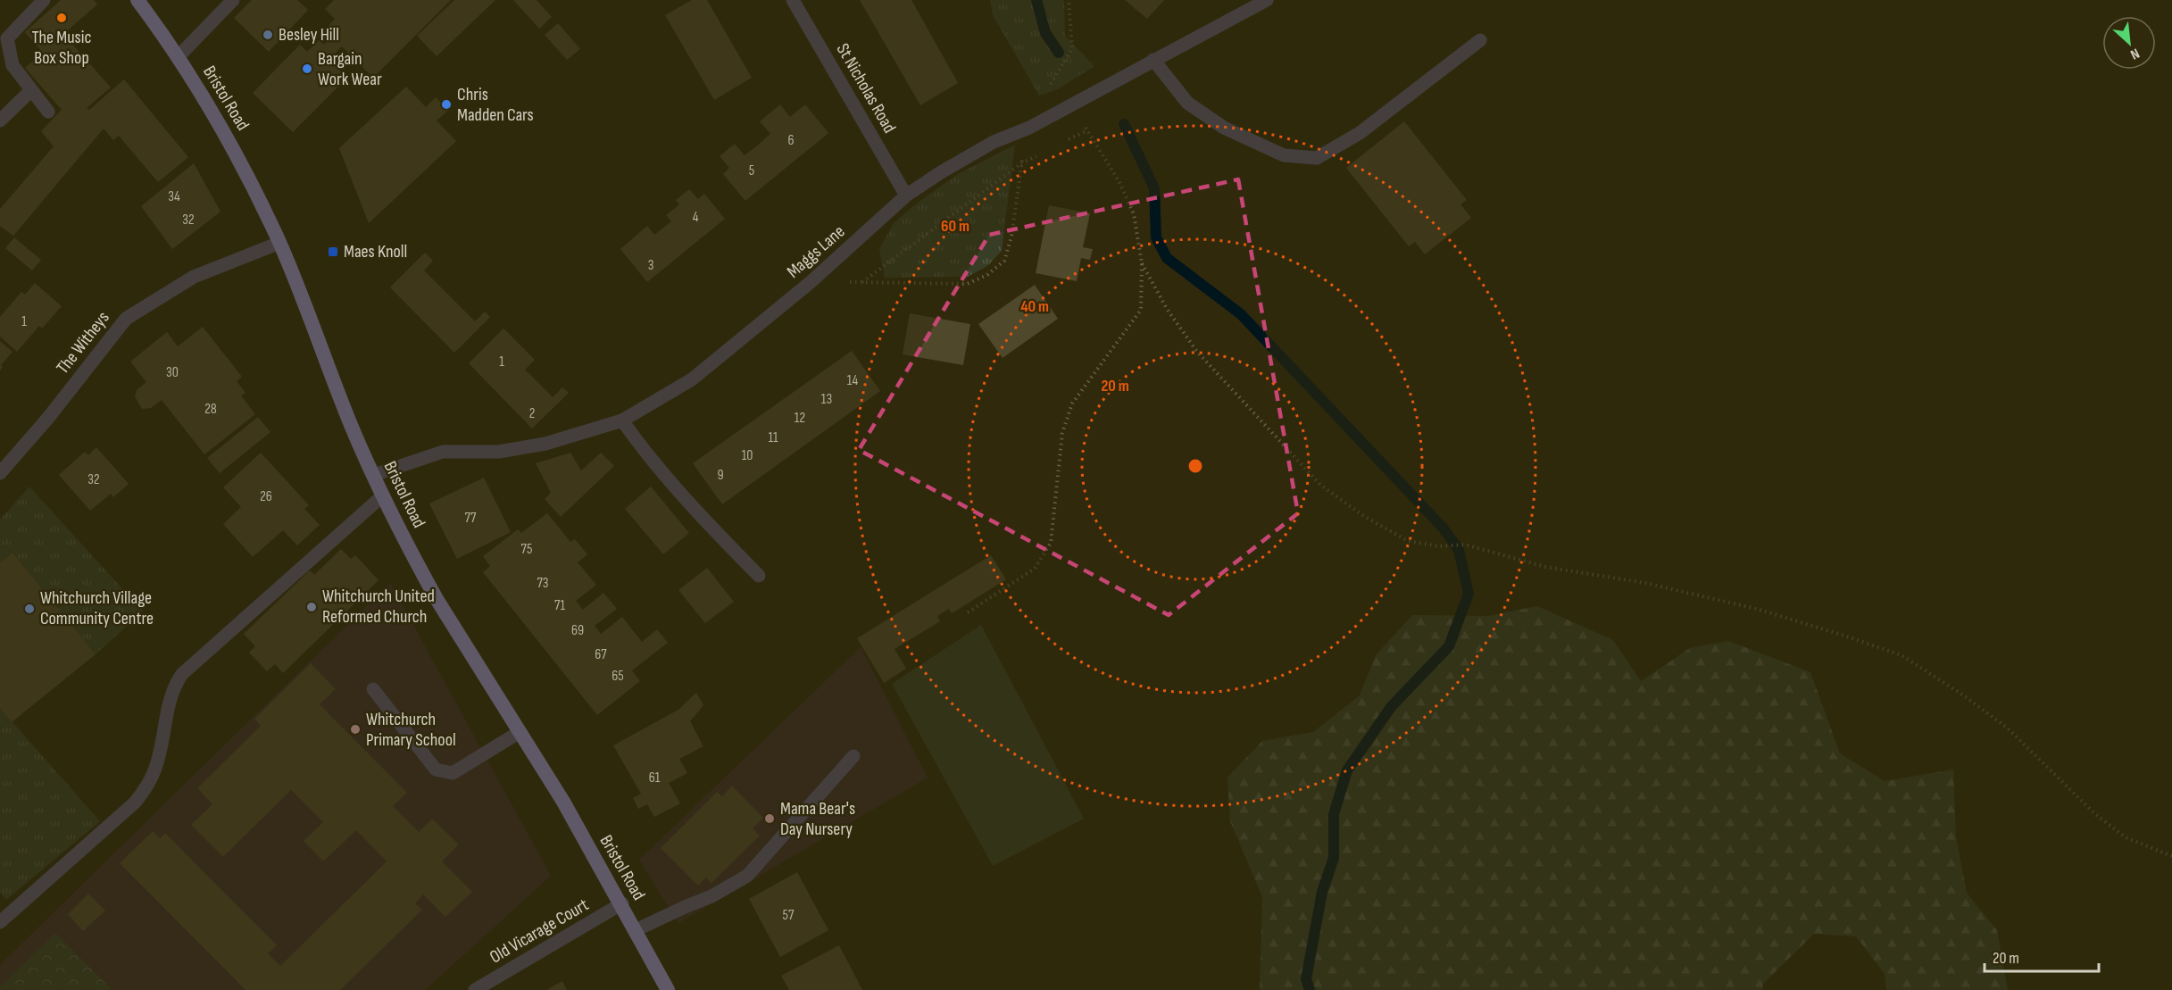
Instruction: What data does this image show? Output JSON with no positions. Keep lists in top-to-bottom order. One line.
{"streets":{"highway":["Bristol Road"],"street":["St Nicholas Road","Maggs Lane","The Witheys","Old Vicarage Court"]},"crossings":[["St Nicholas Road","Maggs Lane"],["Bristol Road","Maggs Lane"],["Bristol Road","The Witheys"],["Bristol Road","Old Vicarage Court"]],"places":{"other":["The Music Box Shop","Besley Hill","Bargain Work Wear","Chris Madden Cars","Whitchurch United Reformed Church","Whitchurch Village Community Centre","Whitchurch Primary School","Mama Bear's Day Nursery"],"transit":["Maes Knoll"]},"house_numbers":["6","5","34","4","32","3","1","1","30","14","13","28","2","12","11","10","9","32","26","77","75","73","71","69","67","65","61","57"],"scale_bar":"20 m","north":"bottom right","rings":["60 m","40 m","20 m"]}
